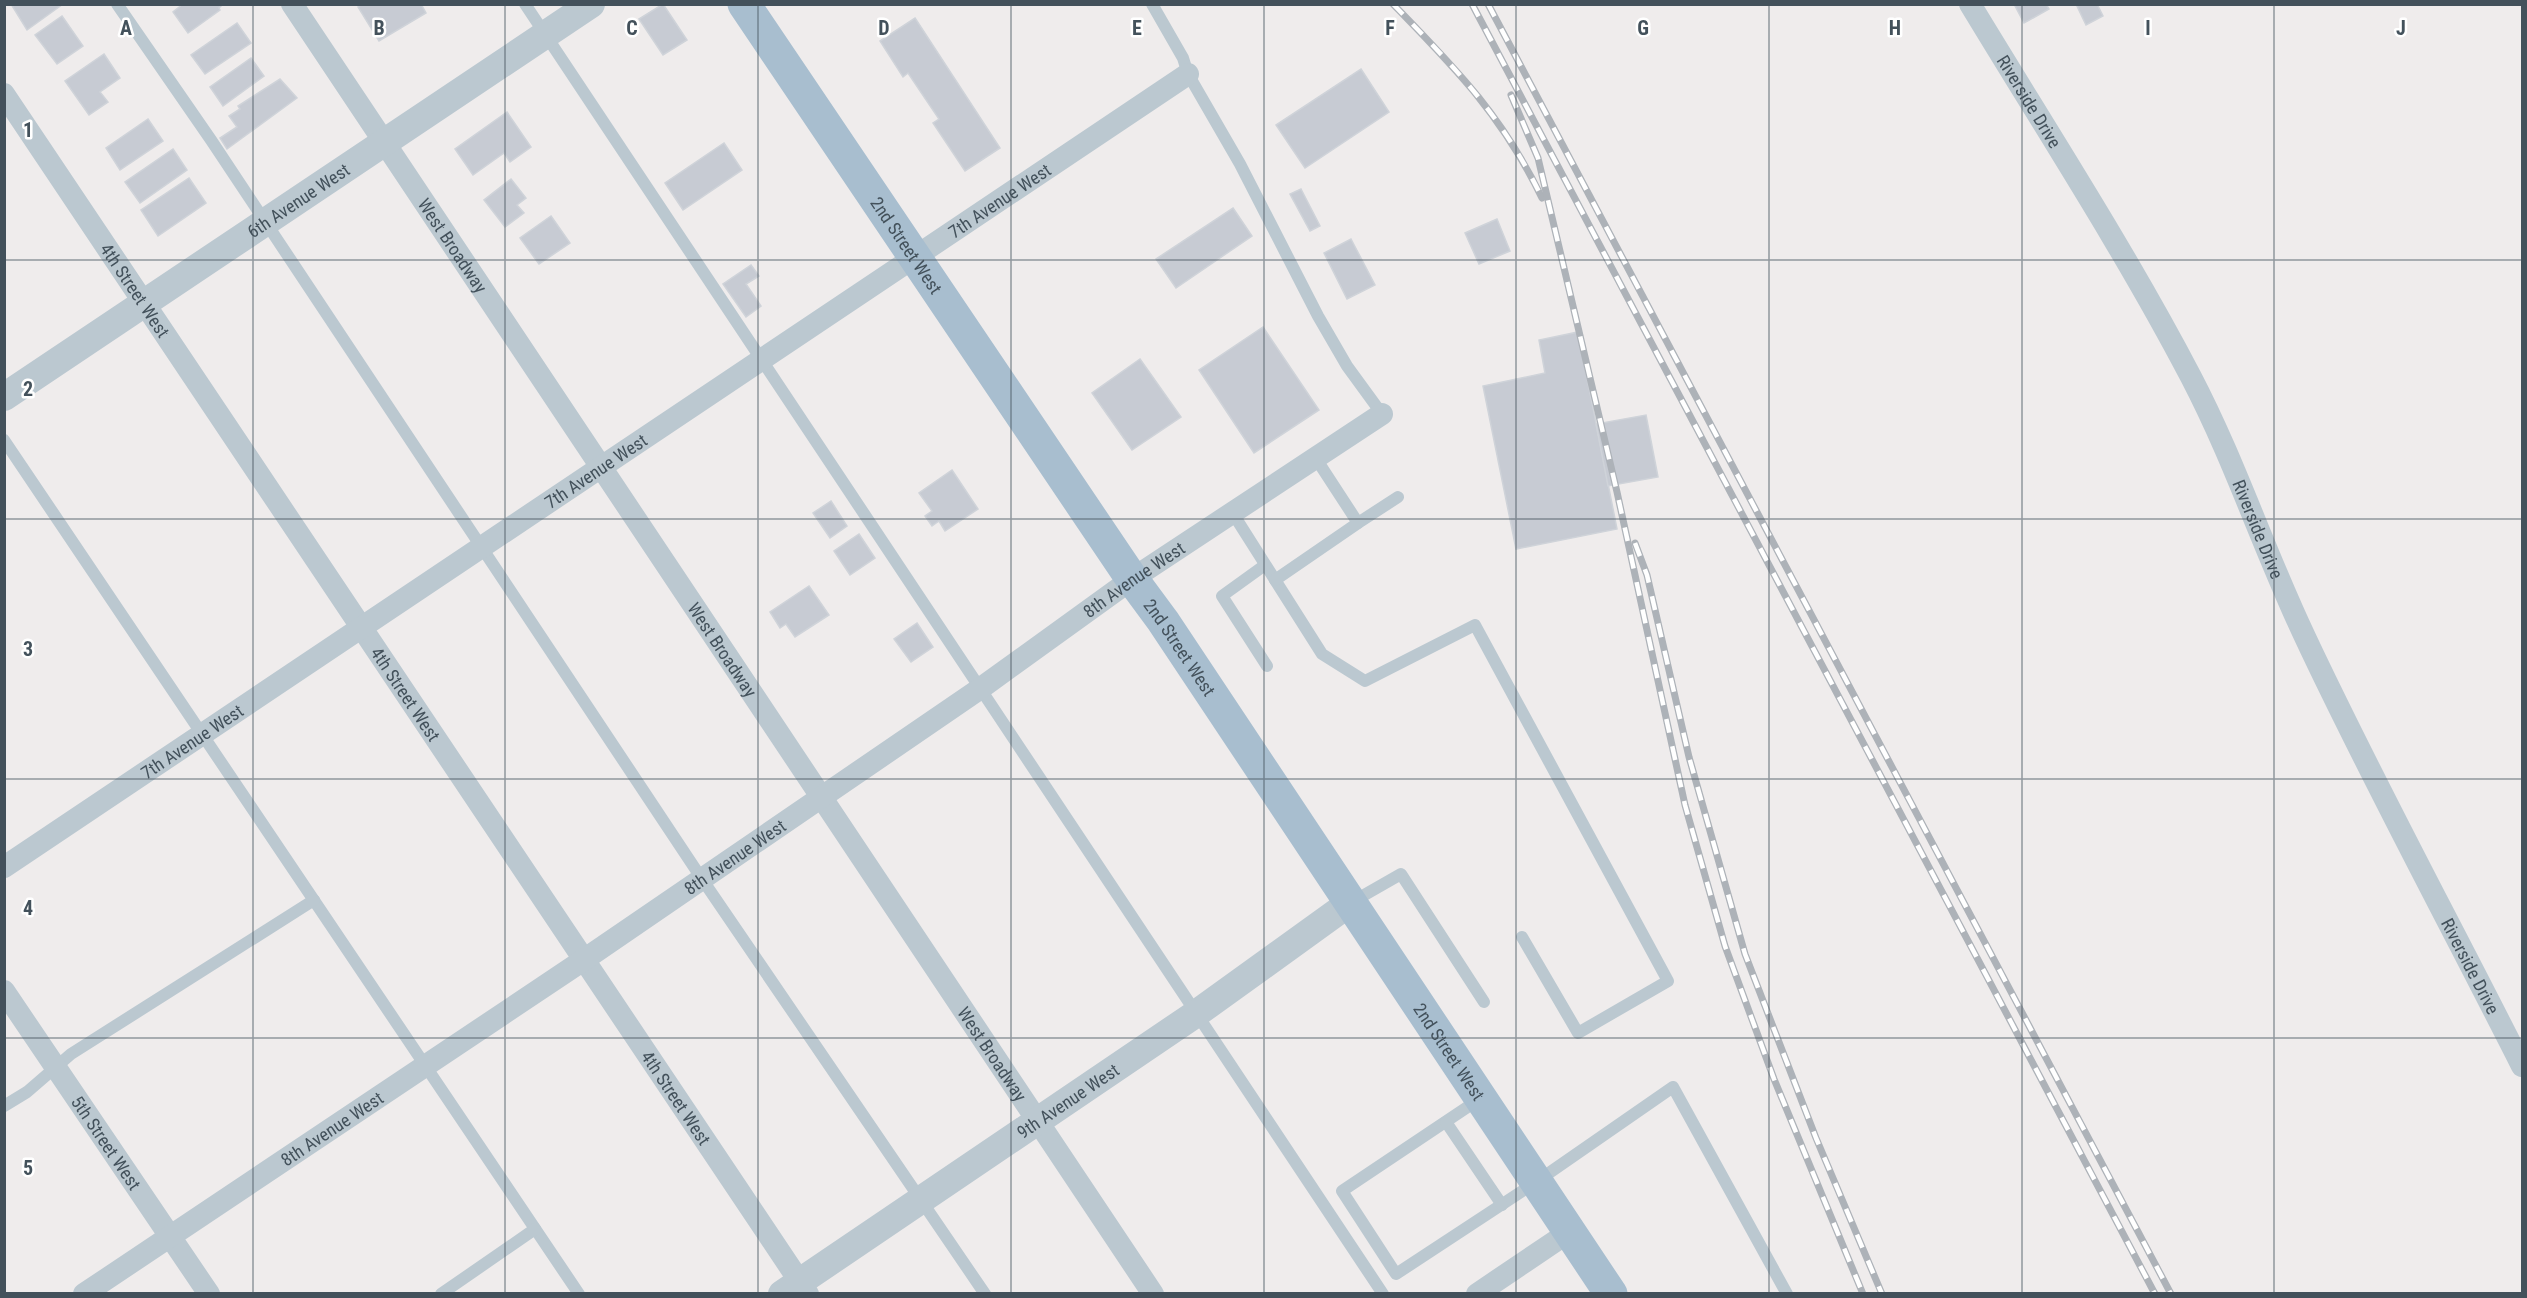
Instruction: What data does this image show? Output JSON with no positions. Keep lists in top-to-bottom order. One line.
{"streets":{"main road":["2nd Street West"],"street":["Riverside Drive","6th Avenue West","7th Avenue West","West Broadway","4th Street West","8th Avenue West","9th Avenue West","5th Street West"]},"crossings":[["6th Avenue West","West Broadway"],["6th Avenue West","4th Street West"],["7th Avenue West","West Broadway"],["7th Avenue West","2nd Street West"],["7th Avenue West","4th Street West"],["West Broadway","8th Avenue West"],["West Broadway","9th Avenue West"],["2nd Street West","8th Avenue West"],["2nd Street West","9th Avenue West"],["4th Street West","8th Avenue West"],["4th Street West","9th Avenue West"],["8th Avenue West","5th Street West"]],"grid":{"columns":["A","B","C","D","E","F","G","H","I","J"],"rows":["1","2","3","4","5"]}}
